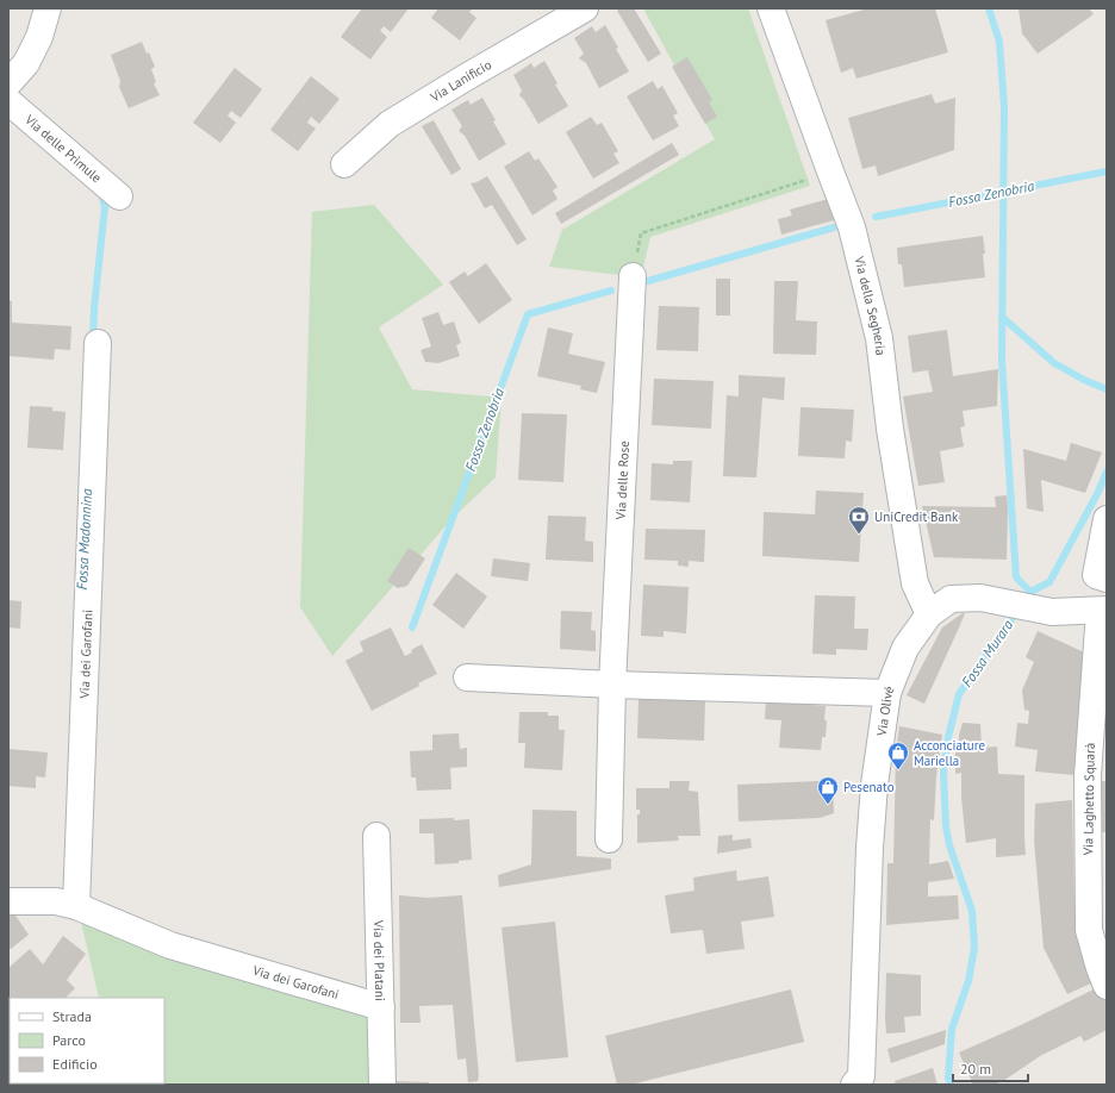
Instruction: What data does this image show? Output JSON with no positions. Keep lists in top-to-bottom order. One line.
{"streets":{"street":["Via Lanificio","Via delle Primule","Via della Segheria","Via delle Rose","Via dei Garofani","Via Olivè","Via Laghetto Squarà","Via dei Platani"]},"crossings":[["Via della Segheria","Via Olivè"],["Via dei Garofani","Via dei Platani"],["Via Olivè","Via Laghetto Squarà"]],"water":["Fossa Zenobria","Fossa Madonnina","Fossa Murara"],"places":{"bank":["UniCredit Bank"],"shop":["Acconciature Mariella","Pesenato"]},"legend":["Strada","Parco","Edificio"],"scale_bar":"20 m"}
